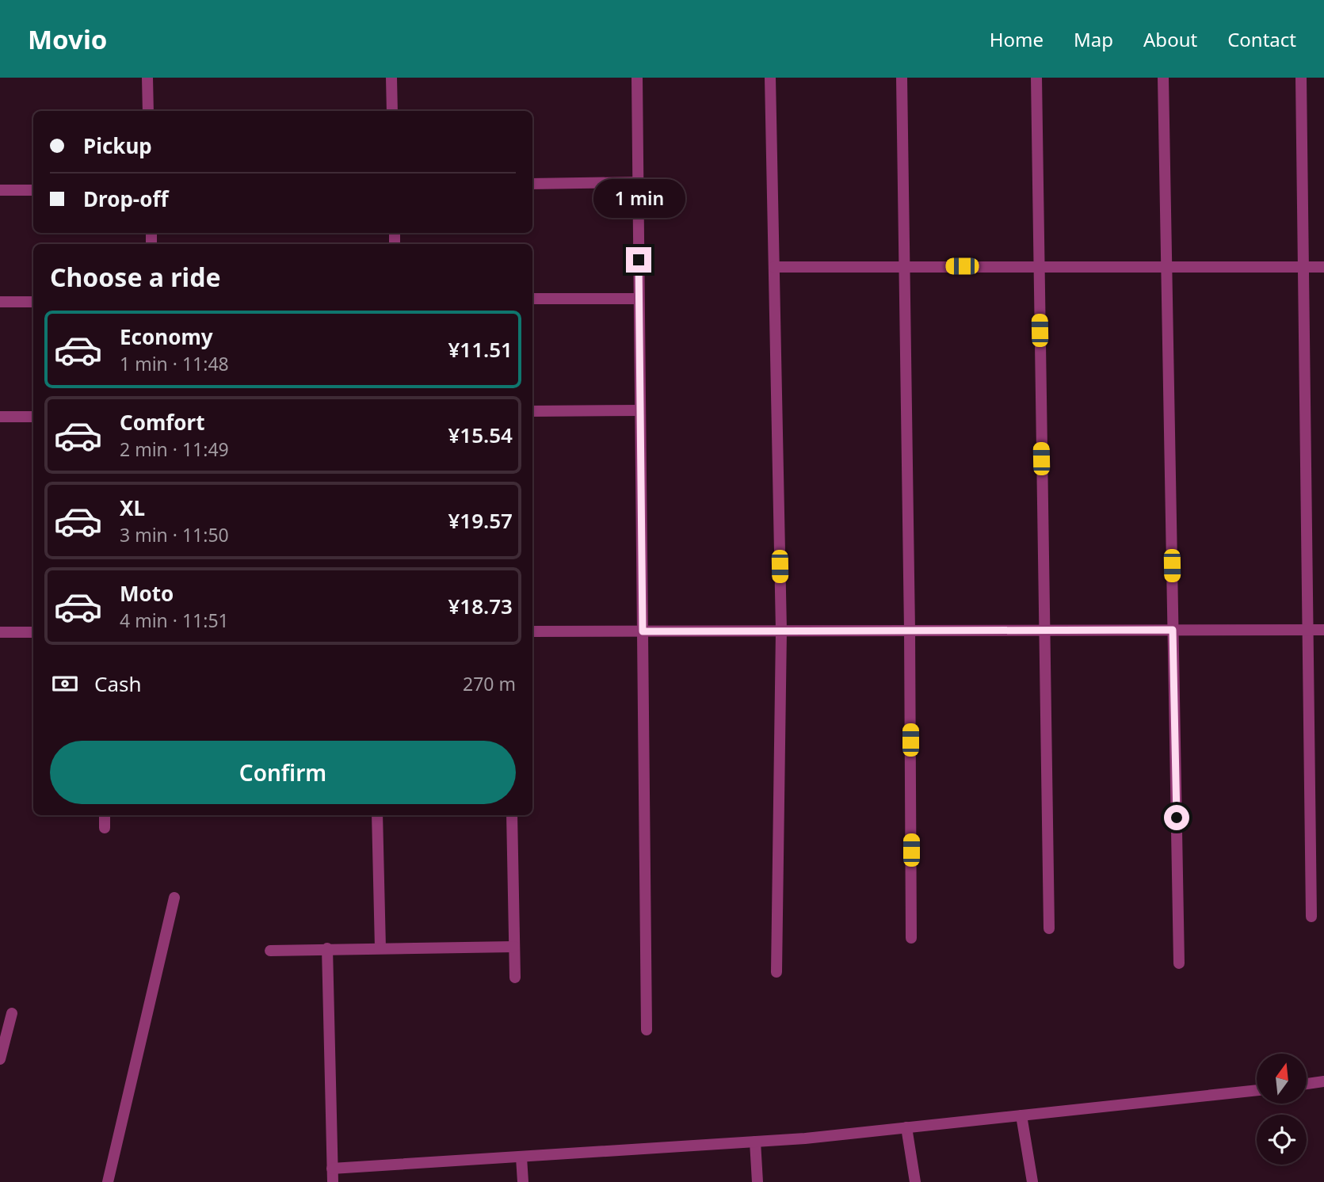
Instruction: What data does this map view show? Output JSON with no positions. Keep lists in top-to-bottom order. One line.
{"north":"top","page":{"header":"Movio","nav":["Home","Map","About","Contact"],"banner":["Pickup","Drop-off"],"bubble":"1 min","heading":"Choose a ride","list":[{"name":"Economy","note":"1 min · 11:48","value":"¥11.51"},{"name":"Comfort","note":"2 min · 11:49","value":"¥15.54"},{"name":"XL","note":"3 min · 11:50","value":"¥19.57"},{"name":"Moto","note":"4 min · 11:51","value":"¥18.73"}],"pay":["Cash","270 m"],"buttons":"Confirm"}}
